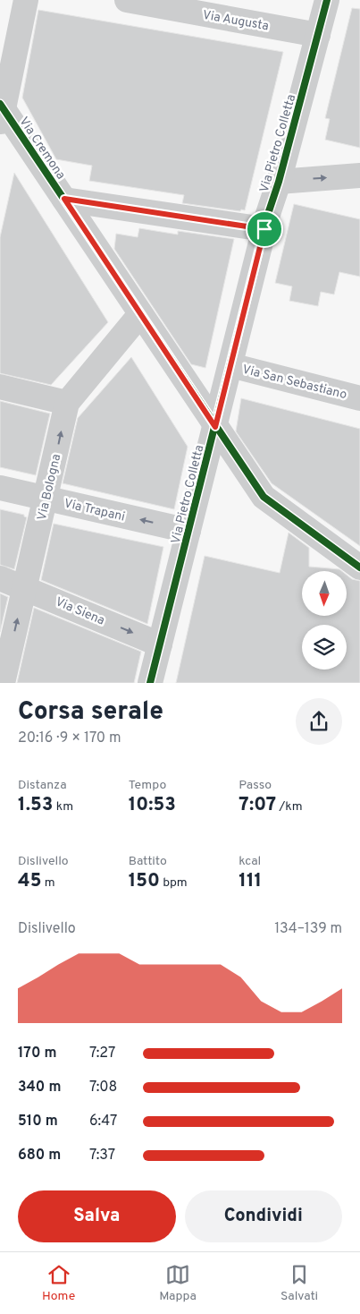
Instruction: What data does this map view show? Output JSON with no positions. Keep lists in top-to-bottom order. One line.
{"streets":{"street":["Via Augusta","Via Pietro Colletta","Via Cremona","Via San Sebastiano","Via Bologna","Via Trapani","Via Siena"]},"crossings":[["Via Augusta","Via Pietro Colletta"],["Via Pietro Colletta","Via Cremona"],["Via Pietro Colletta","Via San Sebastiano"],["Via Pietro Colletta","Via Trapani"],["Via Pietro Colletta","Via Siena"],["Via Cremona","Via Bologna"],["Via Bologna","Via Trapani"],["Via Bologna","Via Siena"]],"one_way":["Via Bologna","Via Trapani","Via Siena"],"north":"bottom","page":{"heading":["Corsa serale","20:16 · 9 × 170 m"],"stats":[["Distanza","1.53 km"],["Tempo","10:53"],["Passo","7:07 /km"],["Dislivello","45 m"],["Battito","150 bpm"],["kcal","111"]],"chart":["Dislivello","134–139 m"],"list":[{"name":"170 m","note":"7:27"},{"name":"340 m","note":"7:08"},{"name":"510 m","note":"6:47"},{"name":"680 m","note":"7:37"}],"buttons":["Salva","Condividi"],"tabs":["Home","Mappa","Salvati"]}}
